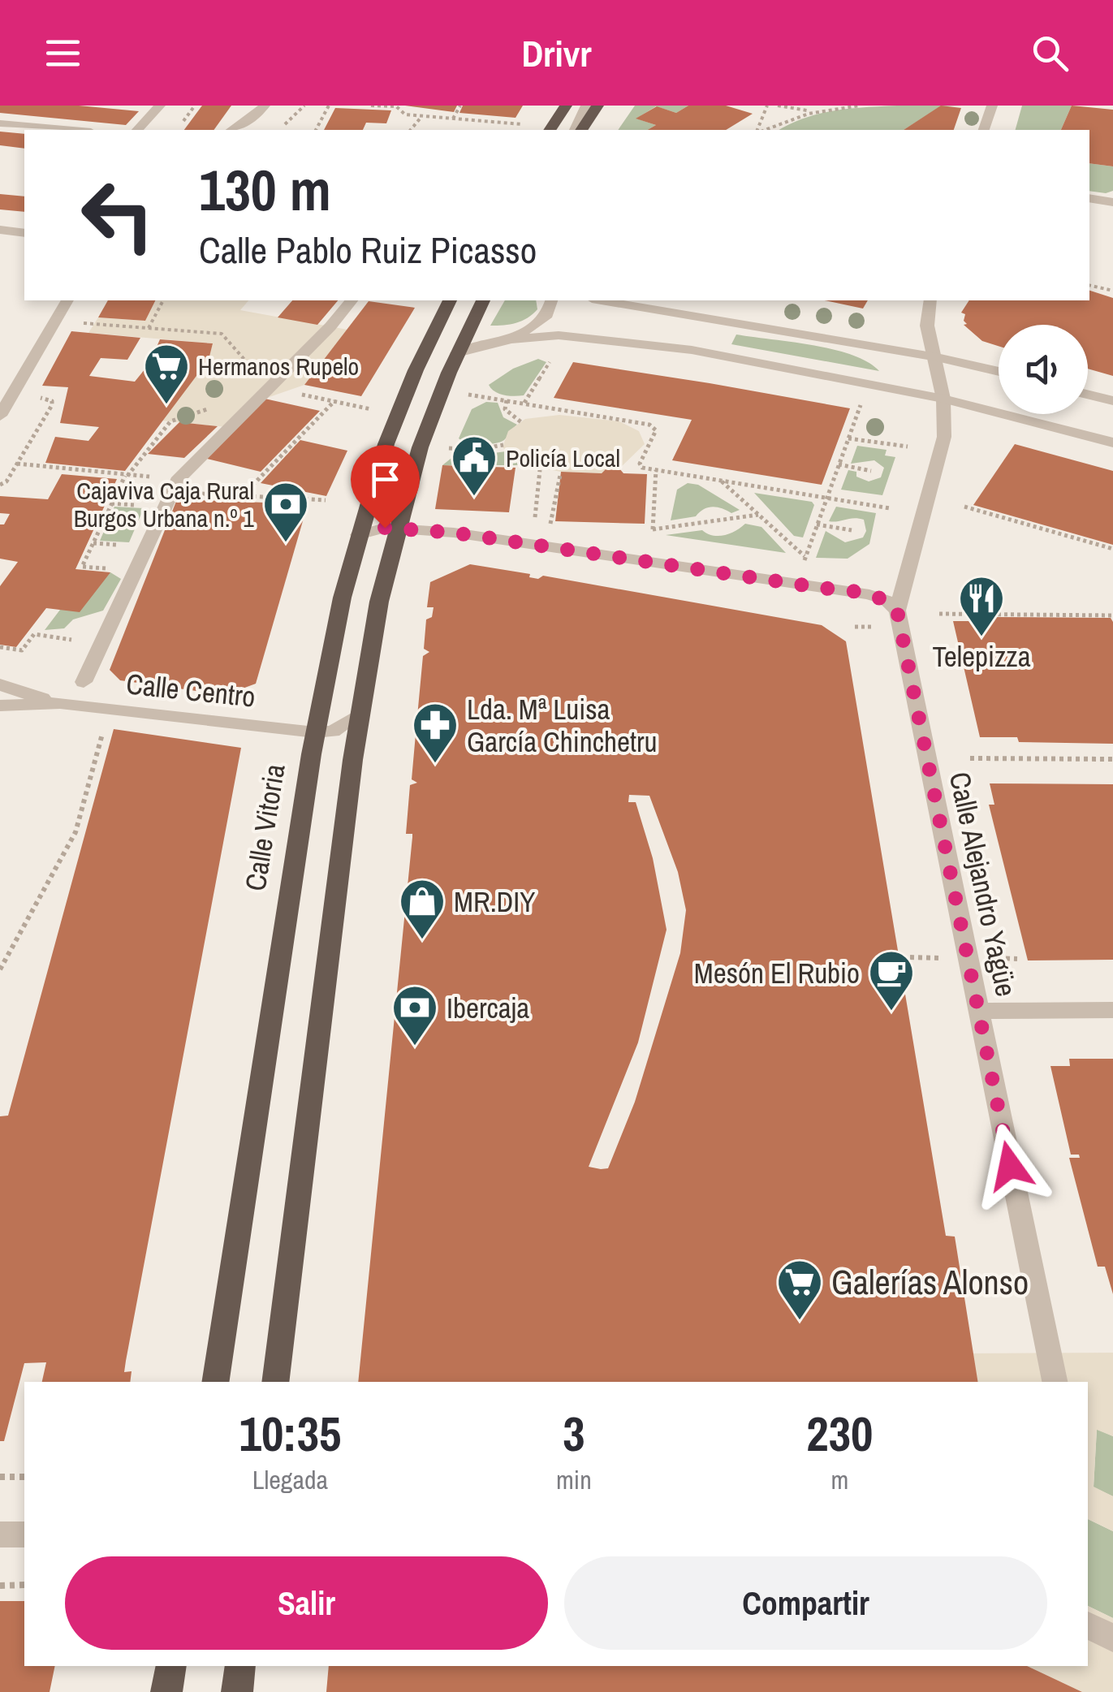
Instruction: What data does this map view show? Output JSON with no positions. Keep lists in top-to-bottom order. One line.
{"streets":{"highway":["Calle Vitoria"],"street":["Calle Centro","Calle Alejandro Yagüe"]},"crossings":[["Calle Centro","Calle Vitoria"]],"places":{"supermarket":["Hermanos Rupelo","Galerías Alonso"],"public building":["Policía Local"],"bank":["Cajaviva Caja Rural Burgos Urbana n.º 1","Ibercaja"],"restaurant":["Telepizza"],"pharmacy":["Lda. Mª Luisa García Chinchetru"],"shop":["MR.DIY"],"cafe":["Mesón El Rubio"]},"page":{"header":"Drivr","turn":["130 m","Calle Pablo Ruiz Picasso"],"eta":["10:35","Llegada","3","min","230","m"],"buttons":["Salir","Compartir"]}}
